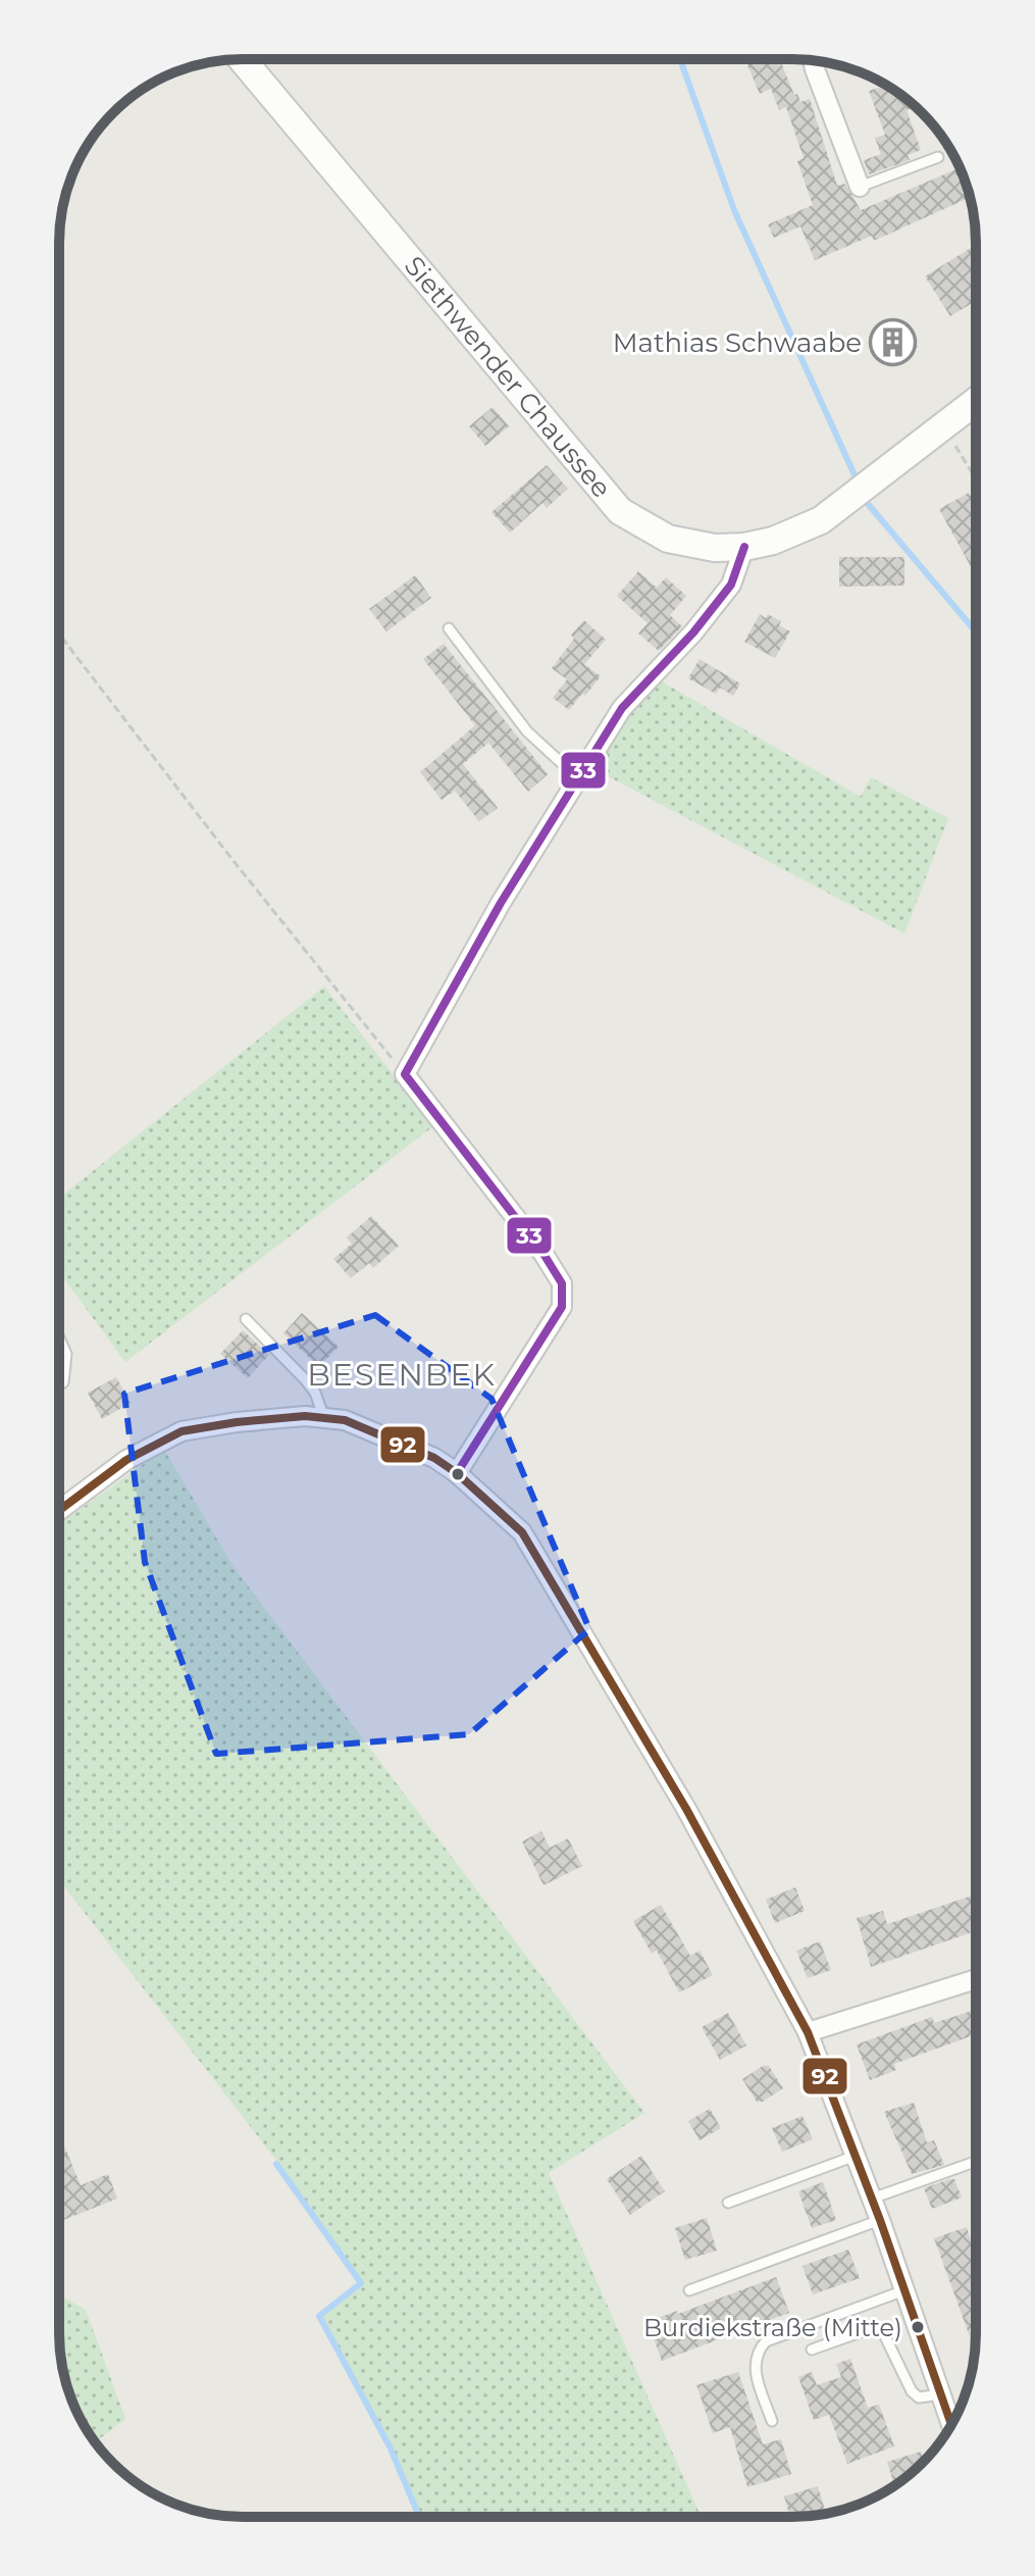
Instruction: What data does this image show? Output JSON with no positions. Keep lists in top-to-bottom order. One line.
{"streets":{"main road":["Siethwender Chaussee"]},"districts":["BESENBEK"],"places":{"building":["Mathias Schwaabe"],"other":["Burdiekstraße (Mitte)"]},"lines":["transit line 33","transit line 92"]}
